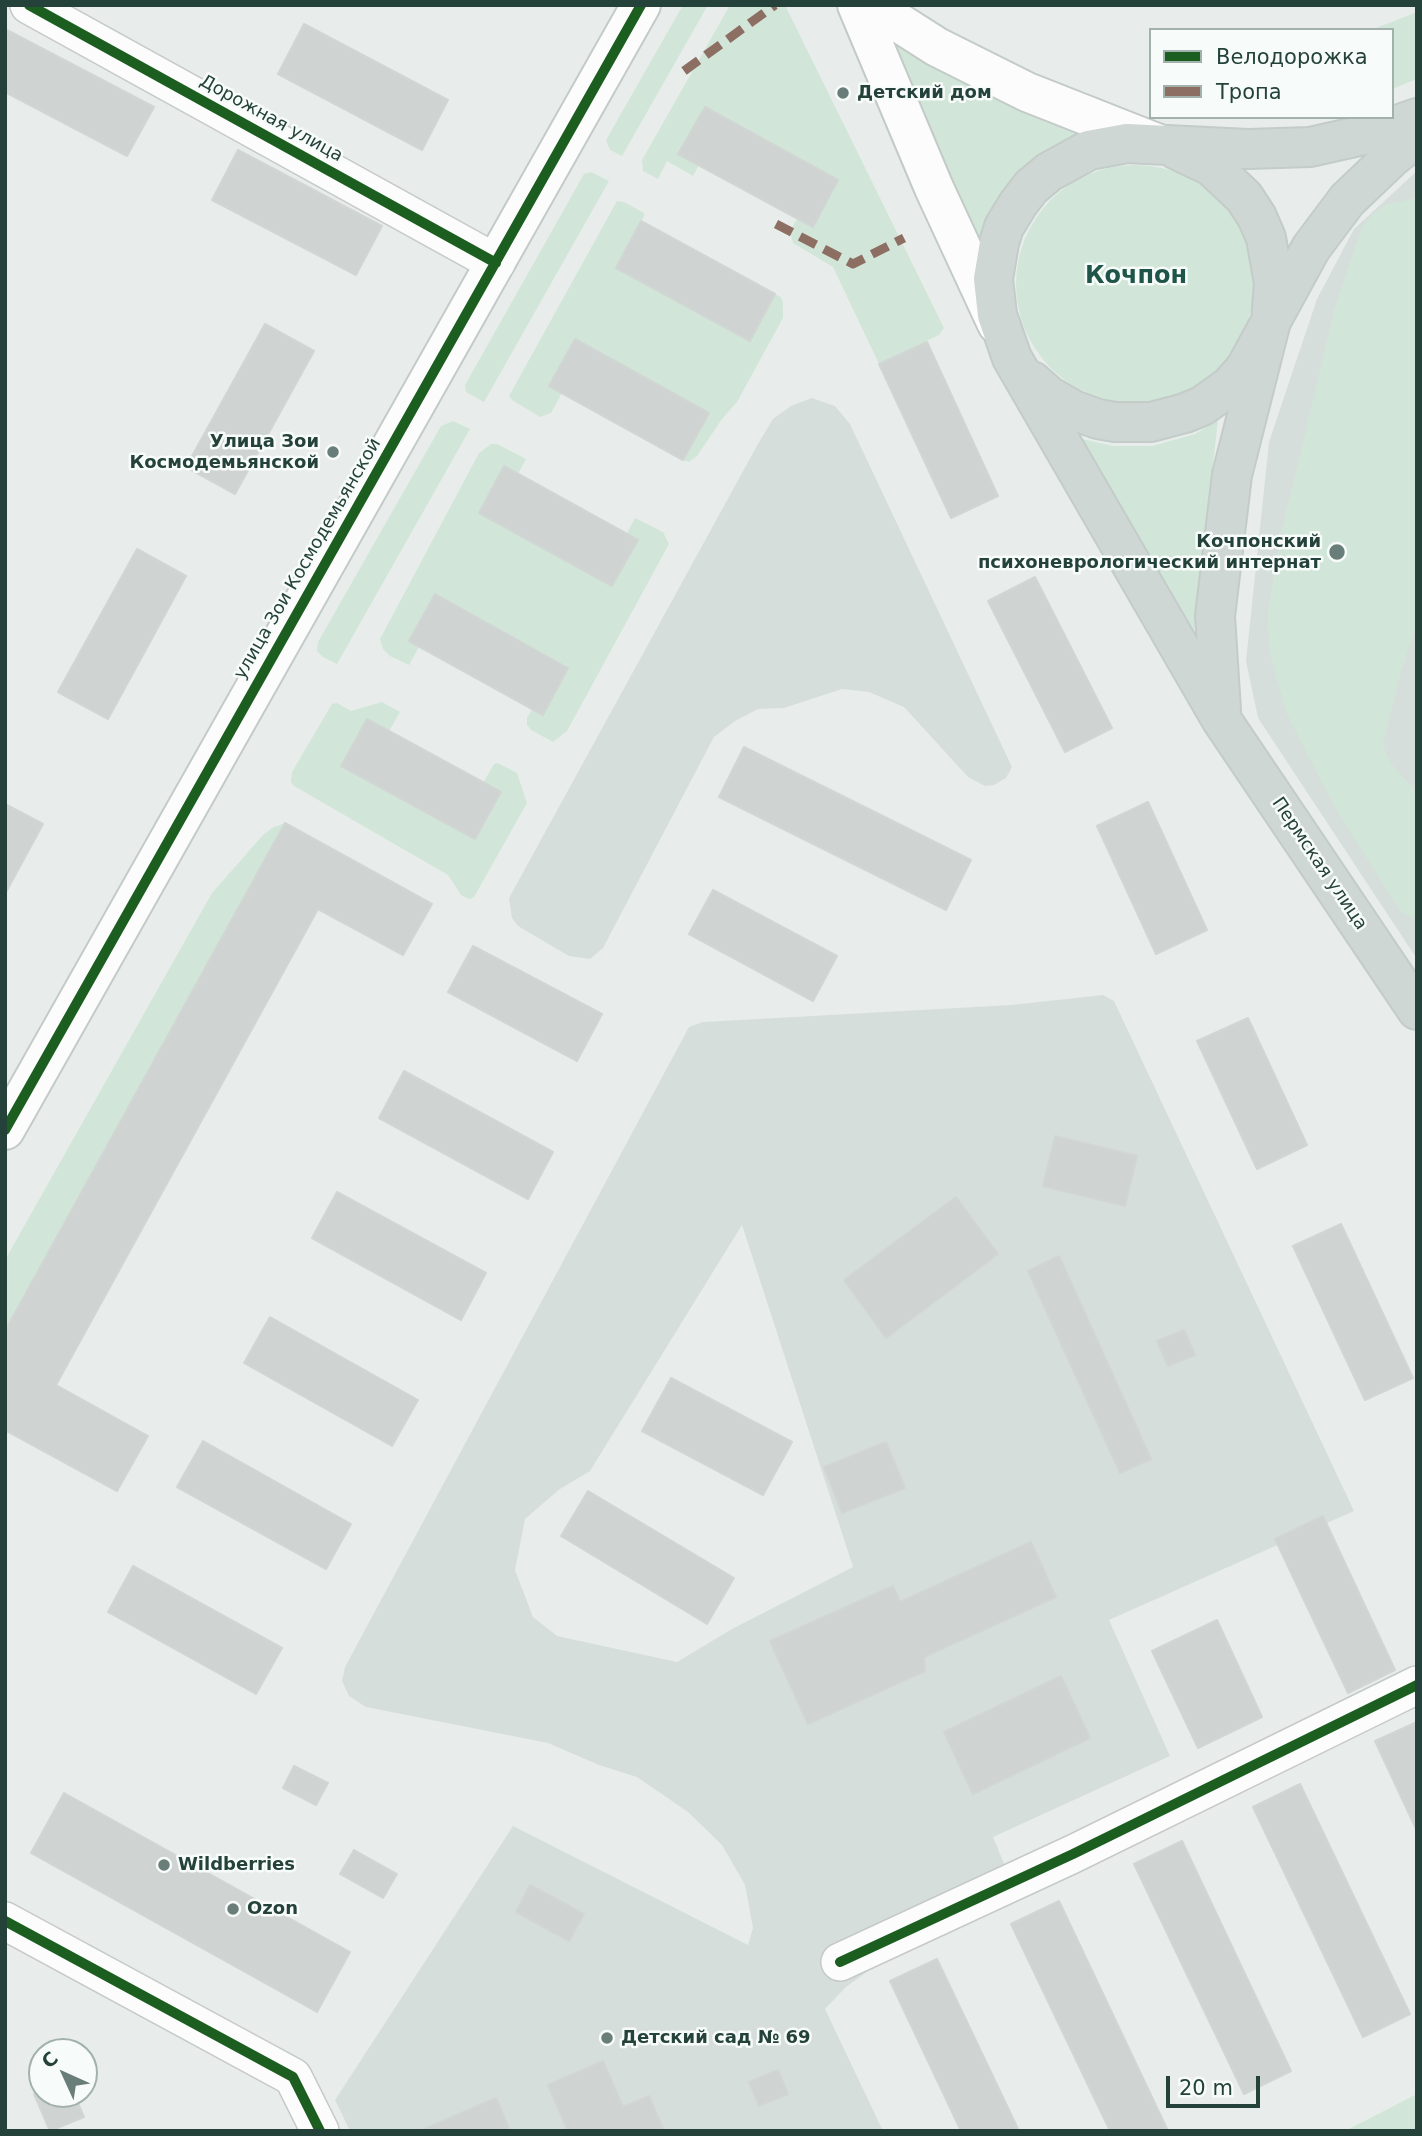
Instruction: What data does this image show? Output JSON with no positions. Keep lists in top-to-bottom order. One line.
{"streets":{"main road":["Пермская улица"],"street":["Дорожная улица","улица Зои Космодемьянской"]},"crossings":[["Дорожная улица","улица Зои Космодемьянской"]],"districts":["Кочпон"],"places":["Детский дом","Улица Зои Космодемьянской","Кочпонский психоневрологический интернат","Wildberries","Ozon","Детский сад № 69"],"legend":["Велодорожка","Тропа"],"scale_bar":"20 m","north":"top left"}
